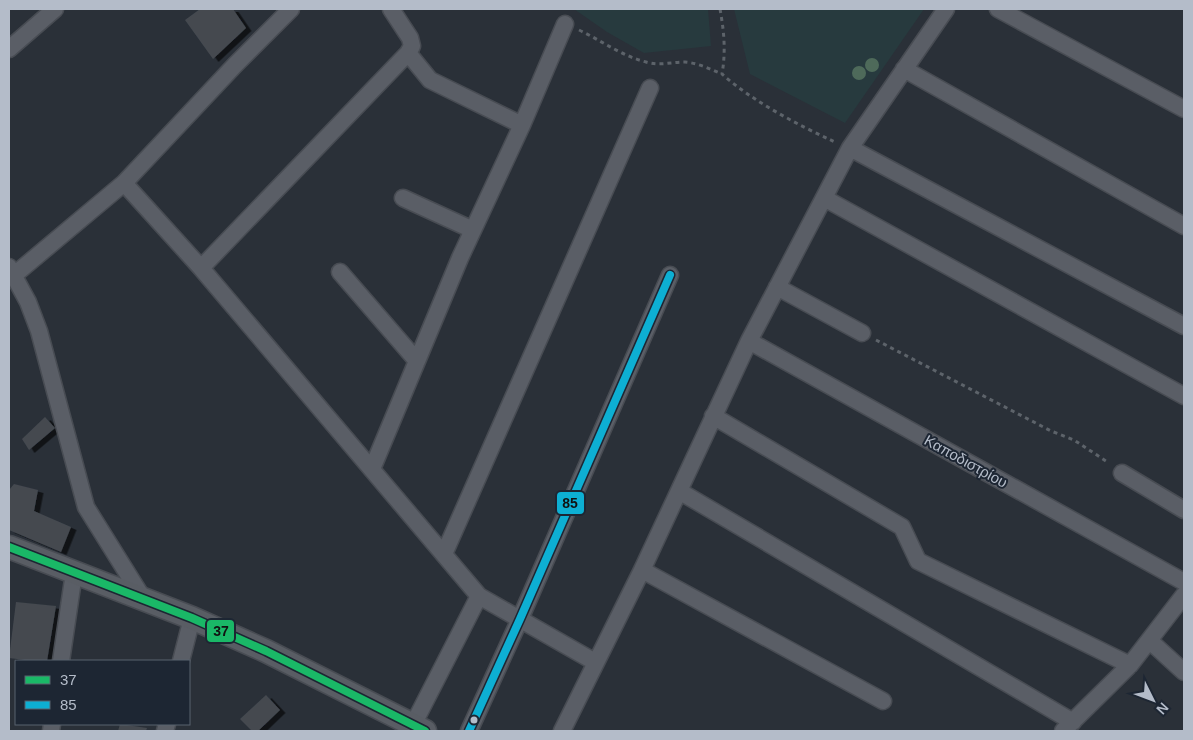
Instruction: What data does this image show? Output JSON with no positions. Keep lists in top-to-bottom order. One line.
{"streets":{"street":["Καποδιστρίου"]},"lines":["transit line 85","transit line 37"],"legend":["37","85"],"north":"bottom right"}
